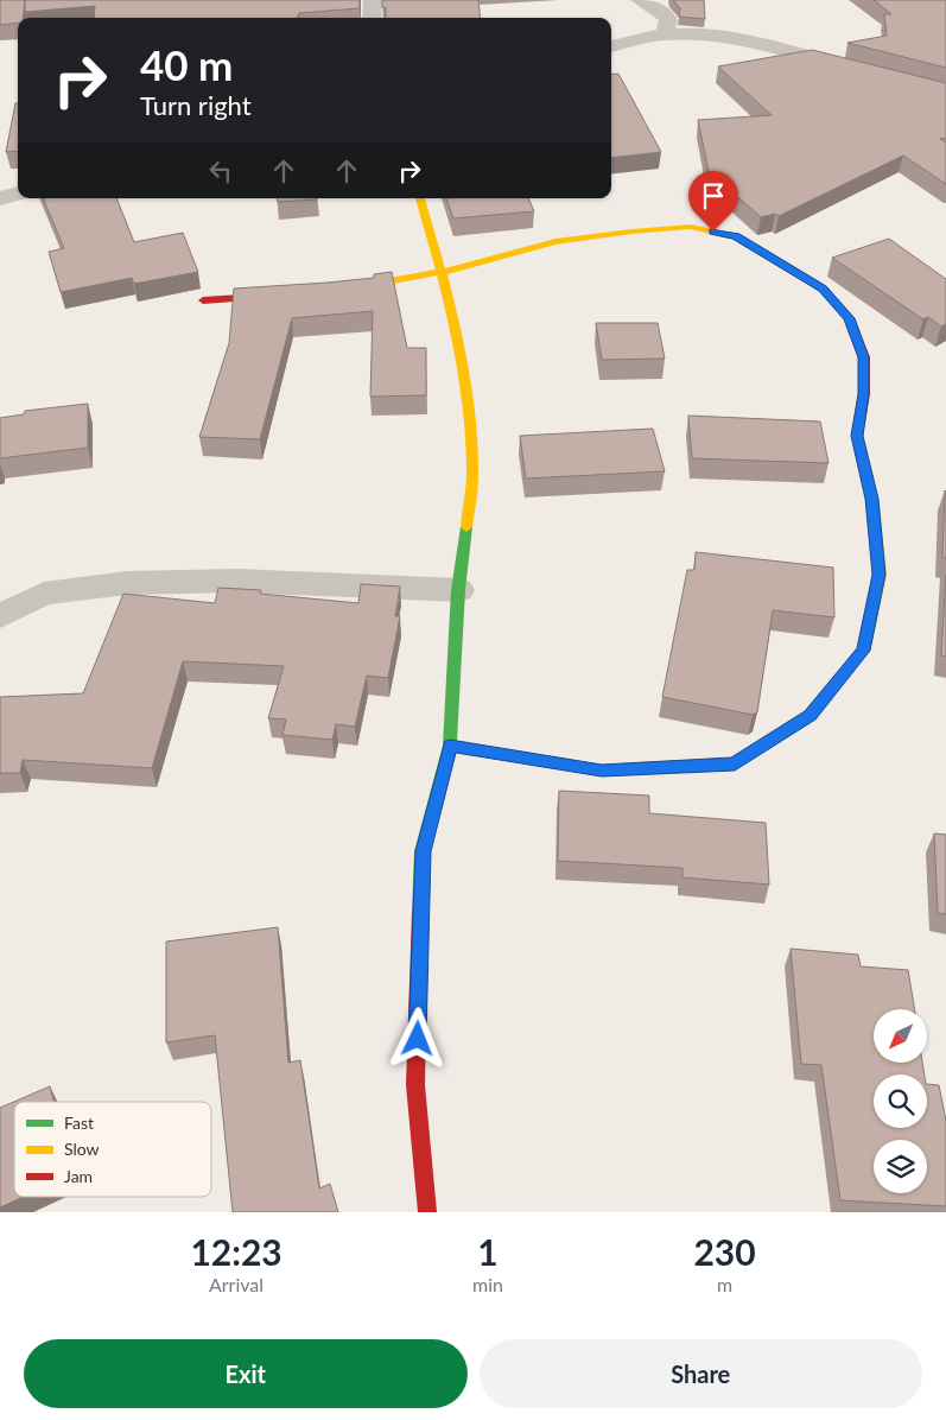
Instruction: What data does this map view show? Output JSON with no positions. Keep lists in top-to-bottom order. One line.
{"legend":["Fast","Slow","Jam"],"north":"bottom left","page":{"turn":["40 m","Turn right"],"eta":["12:23","Arrival","1","min","230","m"],"buttons":["Exit","Share"]}}
